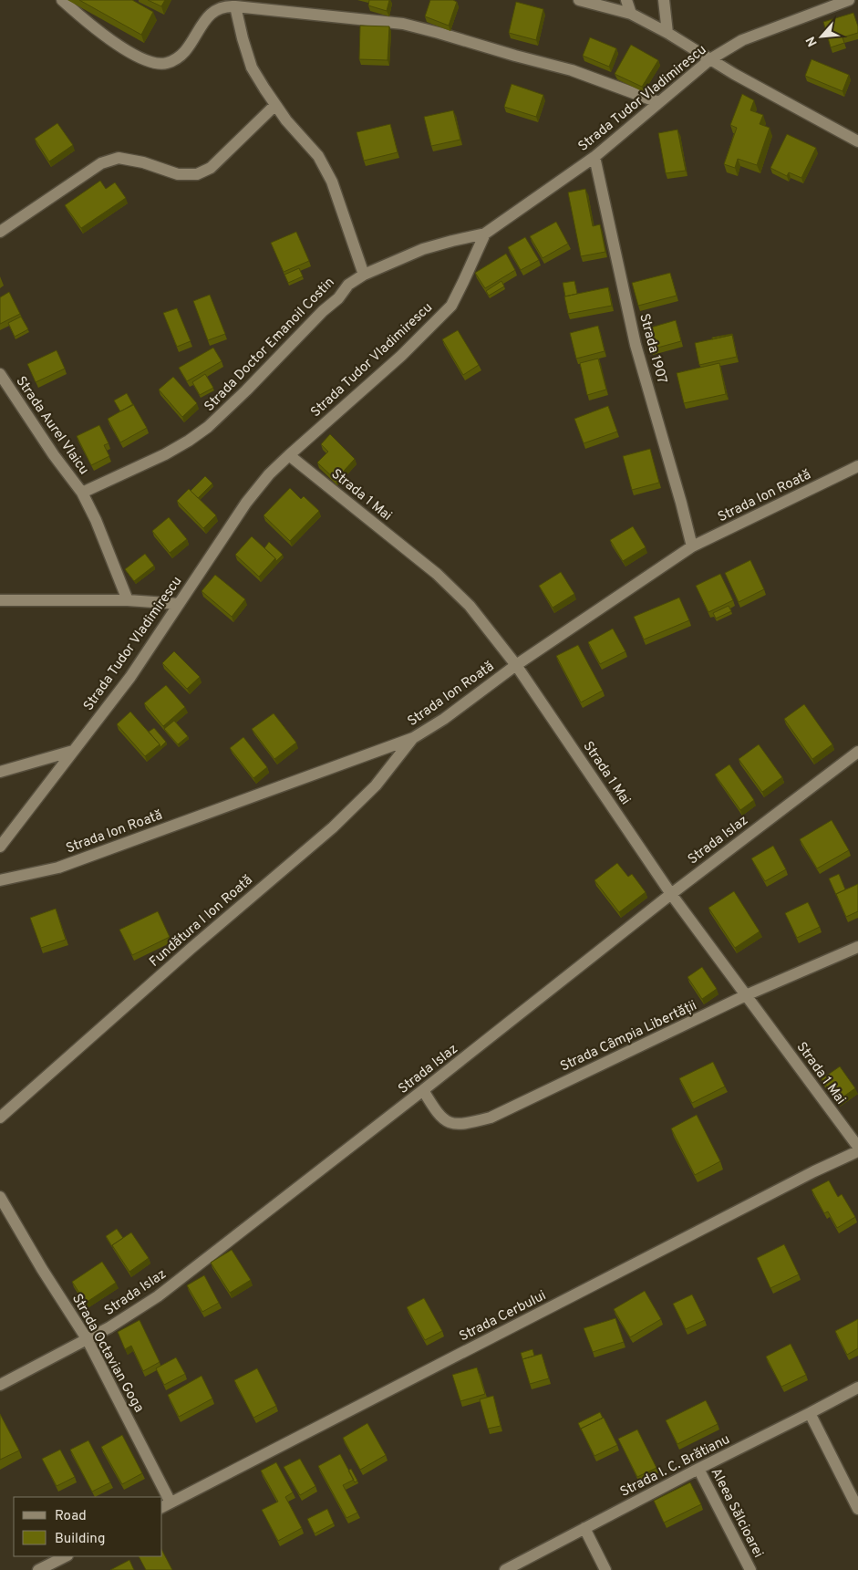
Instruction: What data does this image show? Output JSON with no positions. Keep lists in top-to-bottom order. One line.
{"streets":{"street":["Strada Tudor Vladimirescu","Strada Doctor Emanoil Costin","Strada 1907","Strada Aurel Vlaicu","Strada 1 Mai","Strada Ion Roată","Strada Islaz","Fundătura I Ion Roată","Strada Câmpia Libertății","Strada Cerbului","Strada Octavian Goga","Strada I. C. Brătianu","Aleea Sălcioarei"]},"crossings":[["Strada Tudor Vladimirescu","Strada Doctor Emanoil Costin"],["Strada Tudor Vladimirescu","Strada 1907"],["Strada Tudor Vladimirescu","Strada 1 Mai"],["Strada Doctor Emanoil Costin","Strada Aurel Vlaicu"],["Strada 1907","Strada Ion Roată"],["Strada 1 Mai","Strada Ion Roată"],["Strada 1 Mai","Strada Islaz"],["Strada 1 Mai","Strada Câmpia Libertății"],["Strada Ion Roată","Fundătura I Ion Roată"],["Strada Islaz","Strada Câmpia Libertății"],["Strada Islaz","Strada Octavian Goga"],["Strada I. C. Brătianu","Aleea Sălcioarei"]],"legend":["Road","Building"],"north":"bottom left"}
